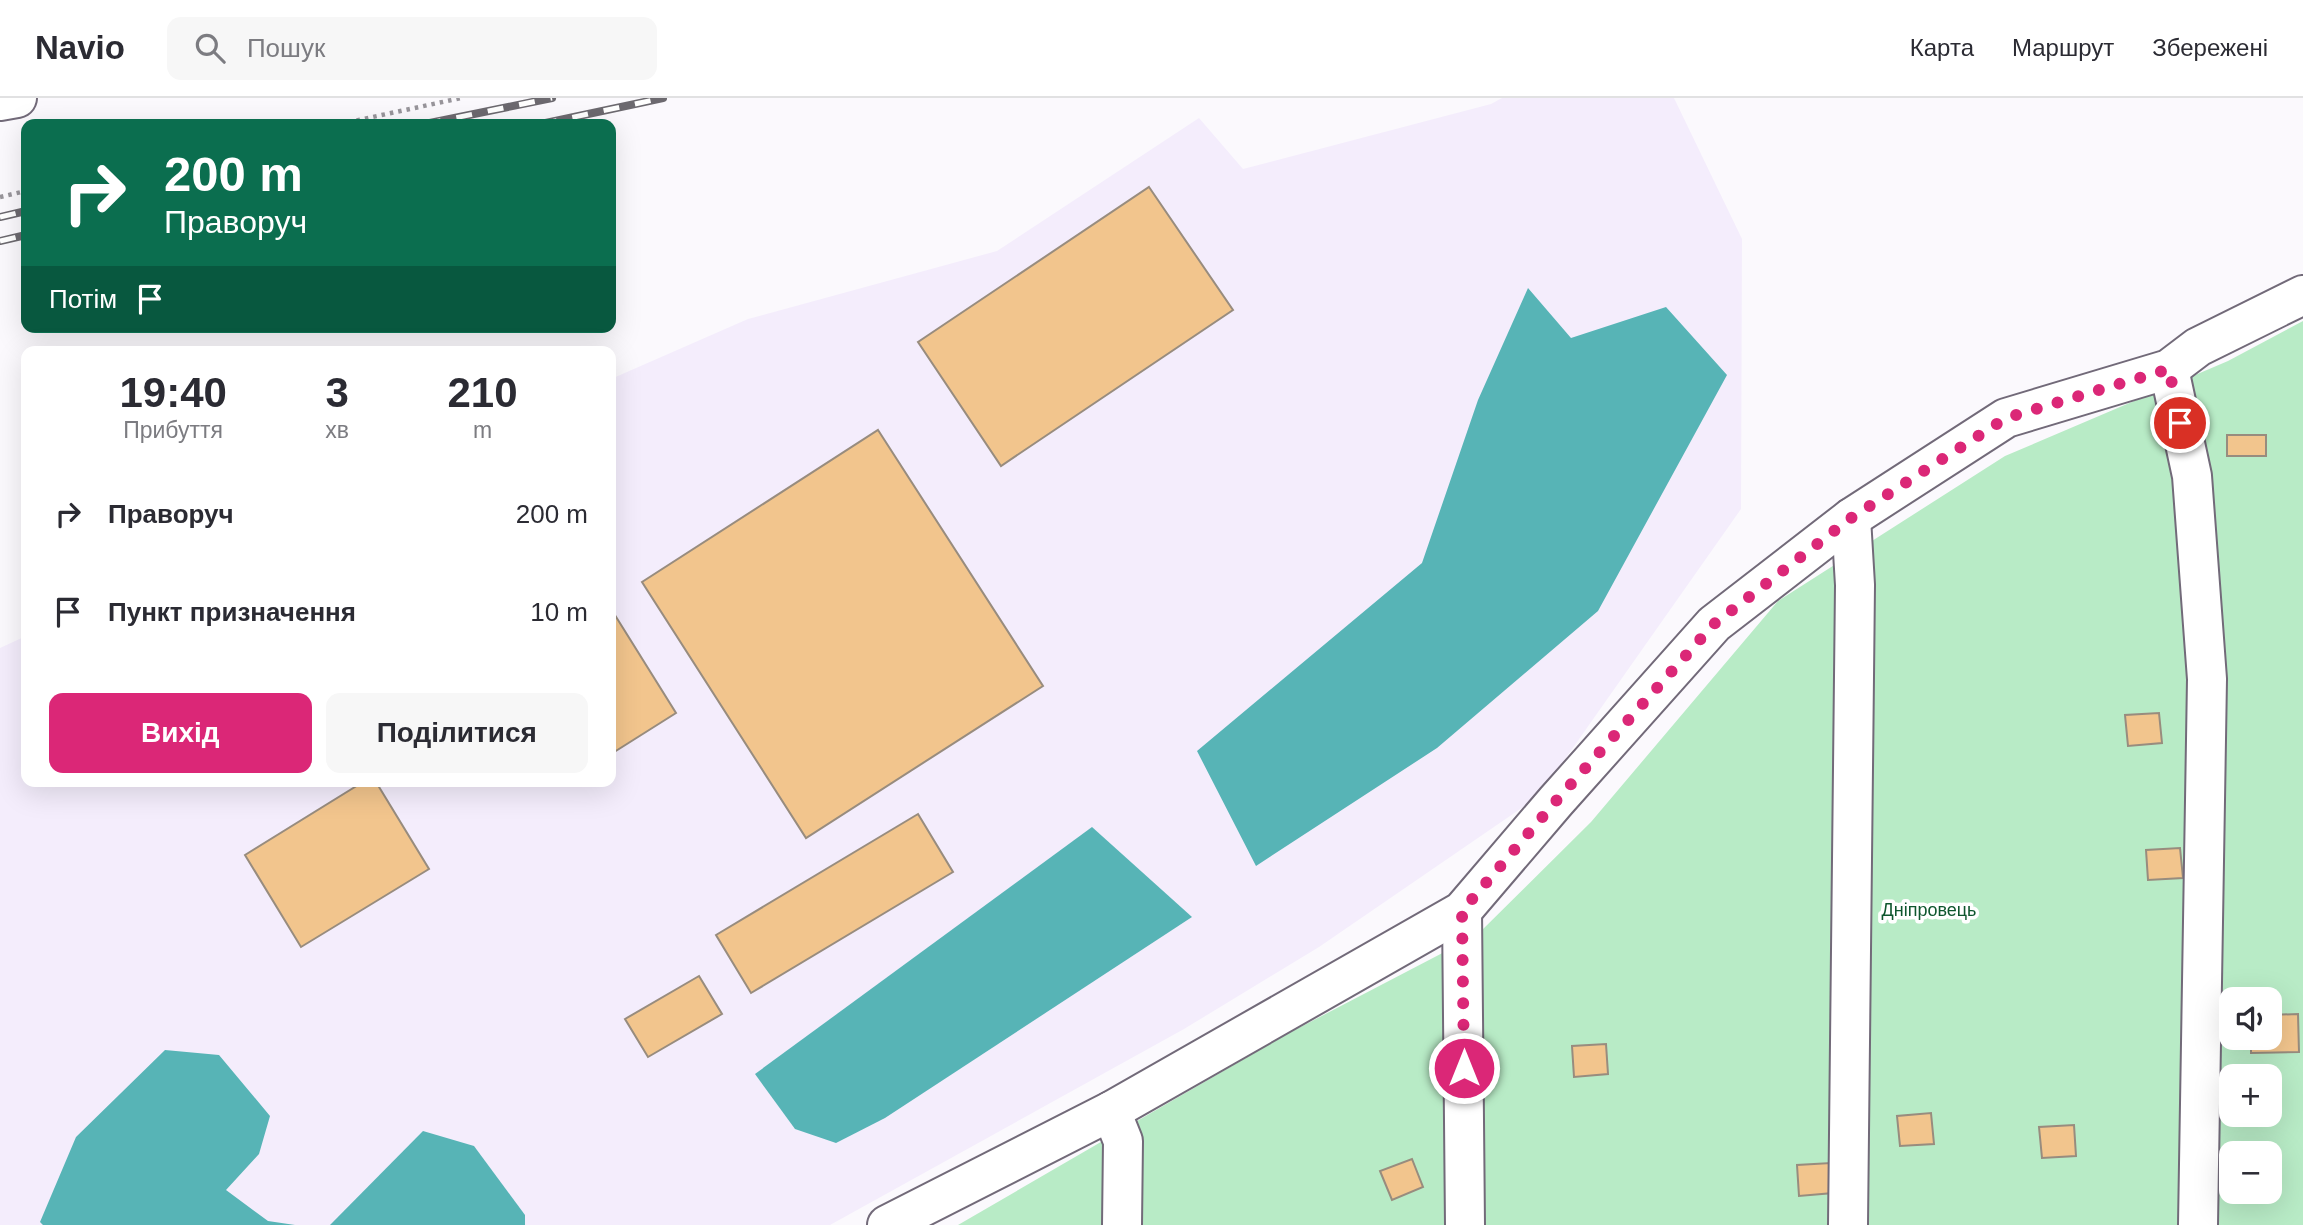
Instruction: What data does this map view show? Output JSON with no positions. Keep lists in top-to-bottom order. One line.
{"parks":["Дніпровець"],"page":{"header":"Navio","search":"Пошук","nav":["Карта","Маршрут","Збережені"],"turn":["200 m","Праворуч"],"then":"Потім","eta":["19:40","Прибуття","3","хв","210","m"],"list":[{"name":"Праворуч","value":"200 m"},{"name":"Пункт призначення","value":"10 m"}],"buttons":["Вихід","Поділитися"],"map_buttons":["+","−"]}}
